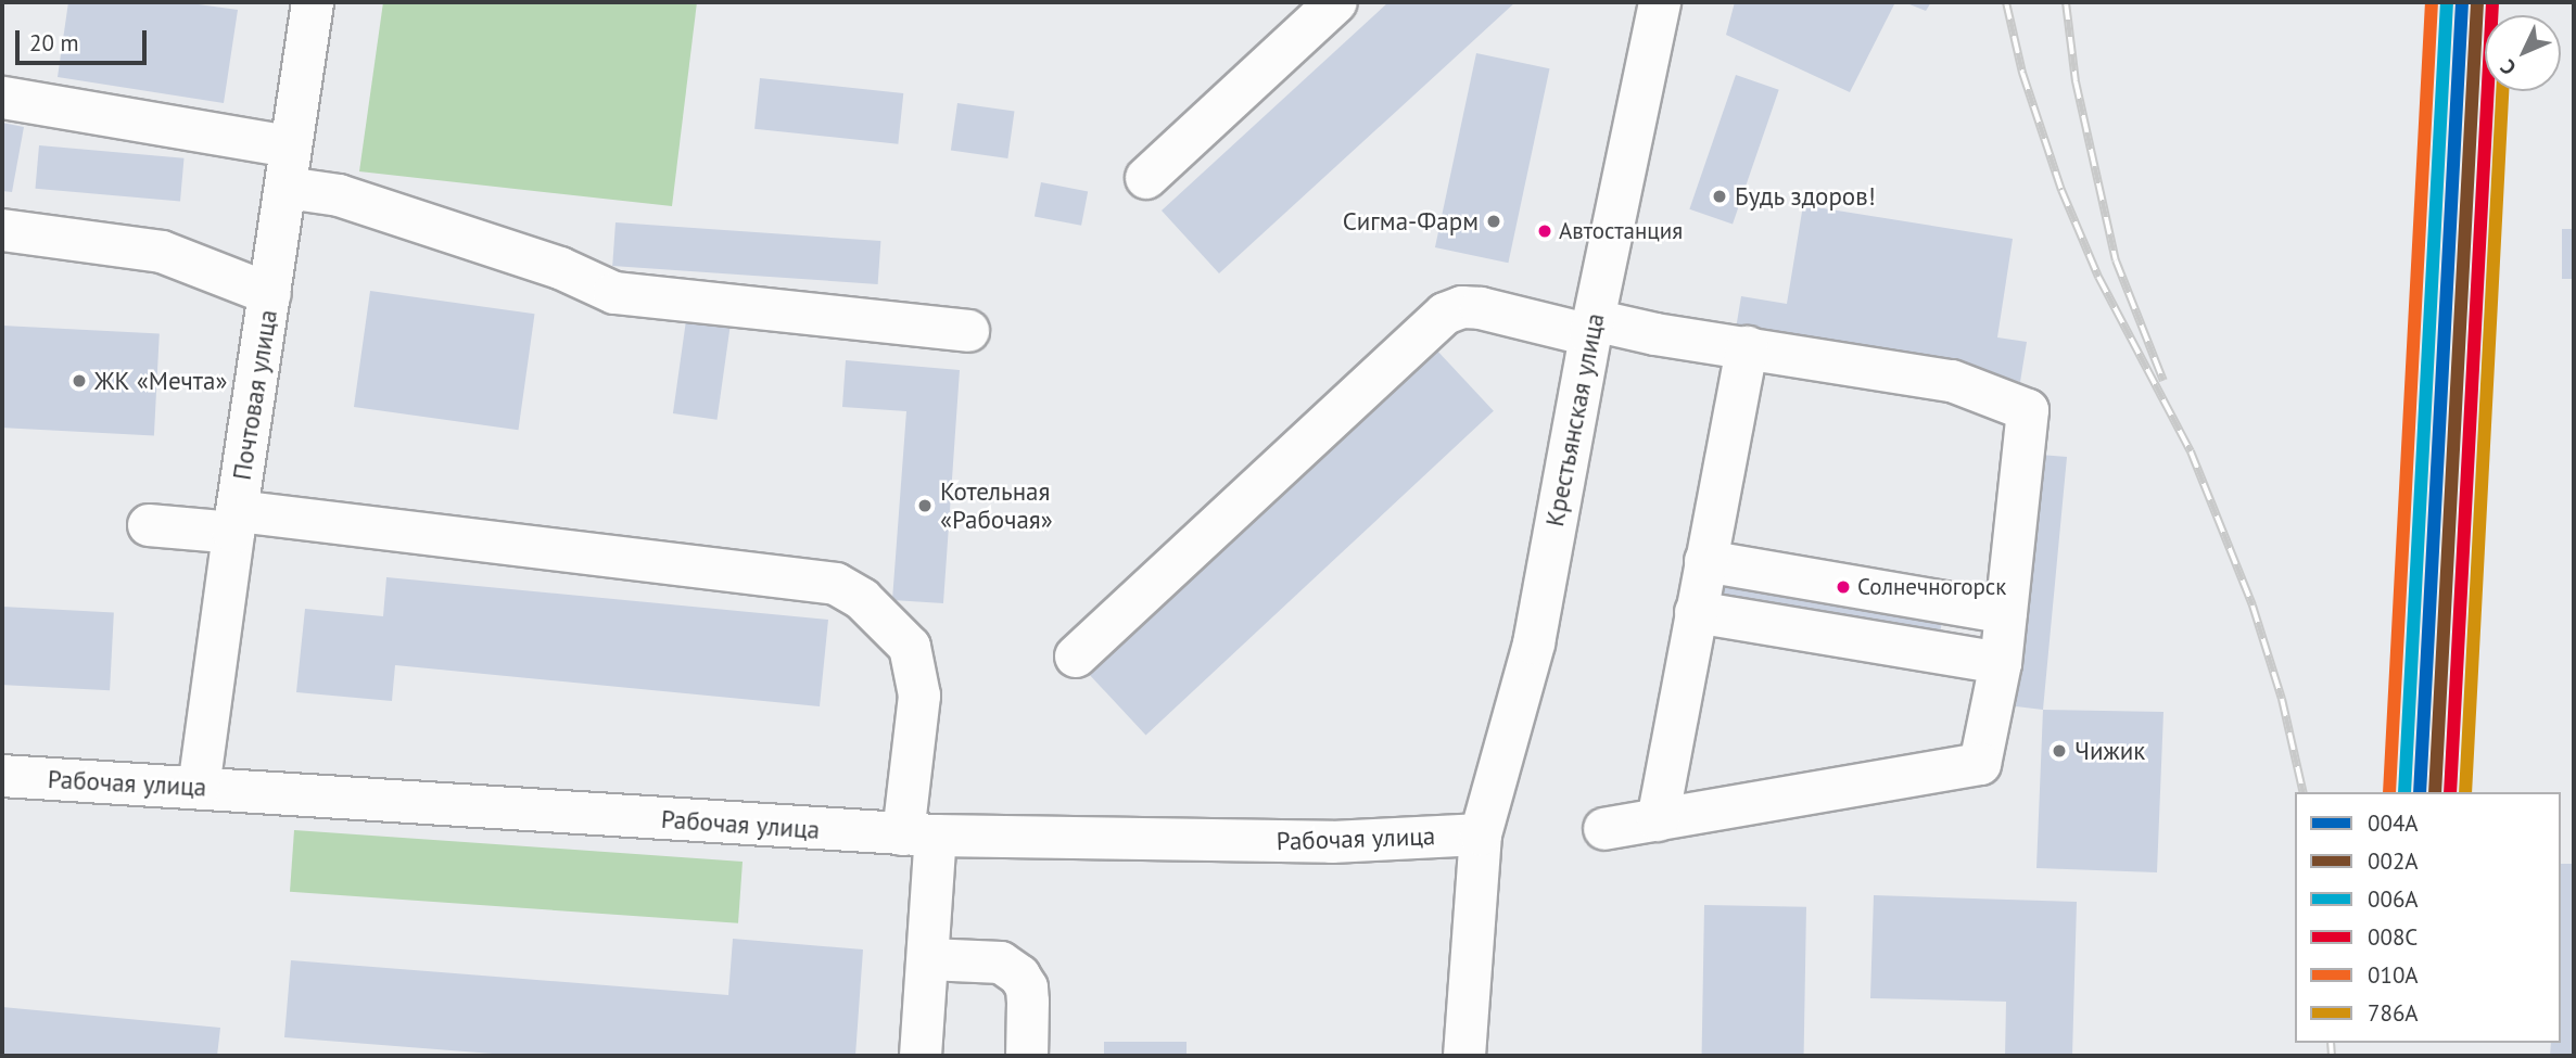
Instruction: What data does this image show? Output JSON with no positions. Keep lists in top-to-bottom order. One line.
{"streets":{"street":["Почтовая улица","Крестьянская улица","Рабочая улица"]},"crossings":[["Почтовая улица","Рабочая улица"],["Крестьянская улица","Рабочая улица"]],"places":["Будь здоров!","Сигма-Фарм","Автостанция","ЖК «Мечта»","Котельная «Рабочая»","Солнечногорск","Чижик"],"lines":["transit line 004А","transit line 006А","transit line 010А","transit line 002А","transit line 008С","transit line 786А"],"legend":["004А","002А","006А","008С","010А","786А"],"scale_bar":"20 m","north":"bottom left"}
